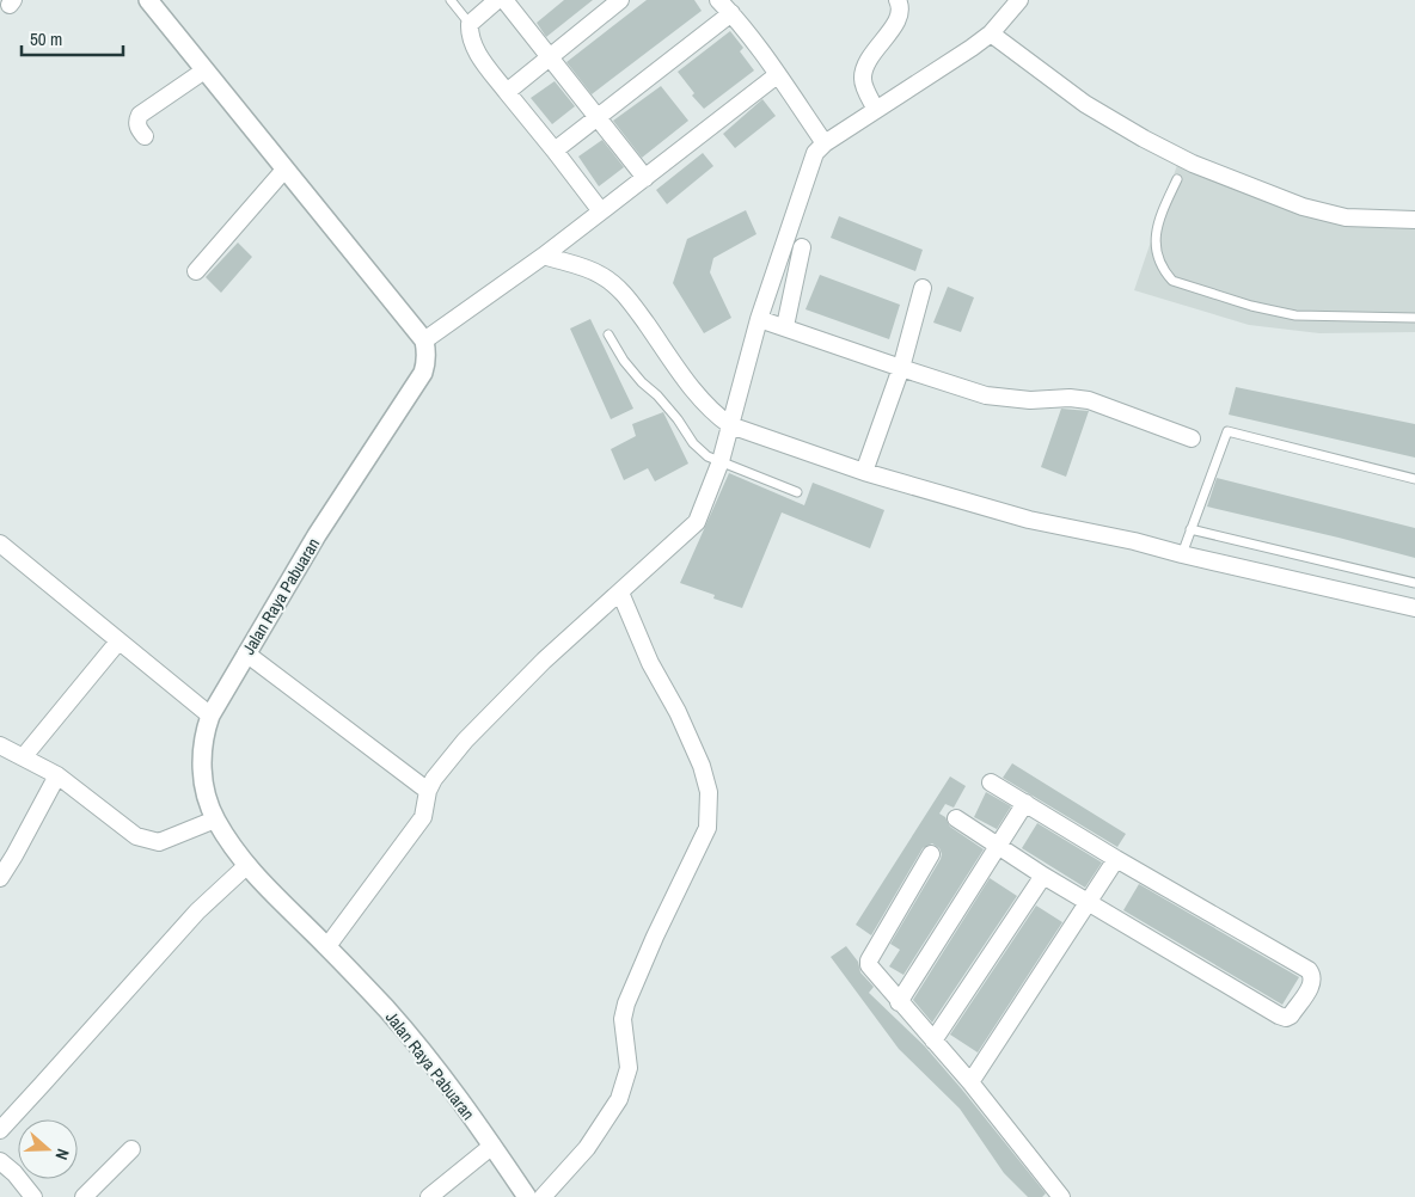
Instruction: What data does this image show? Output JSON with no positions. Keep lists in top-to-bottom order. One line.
{"streets":{"street":["Jalan Raya Pabuaran"]},"scale_bar":"50 m","north":"right"}
